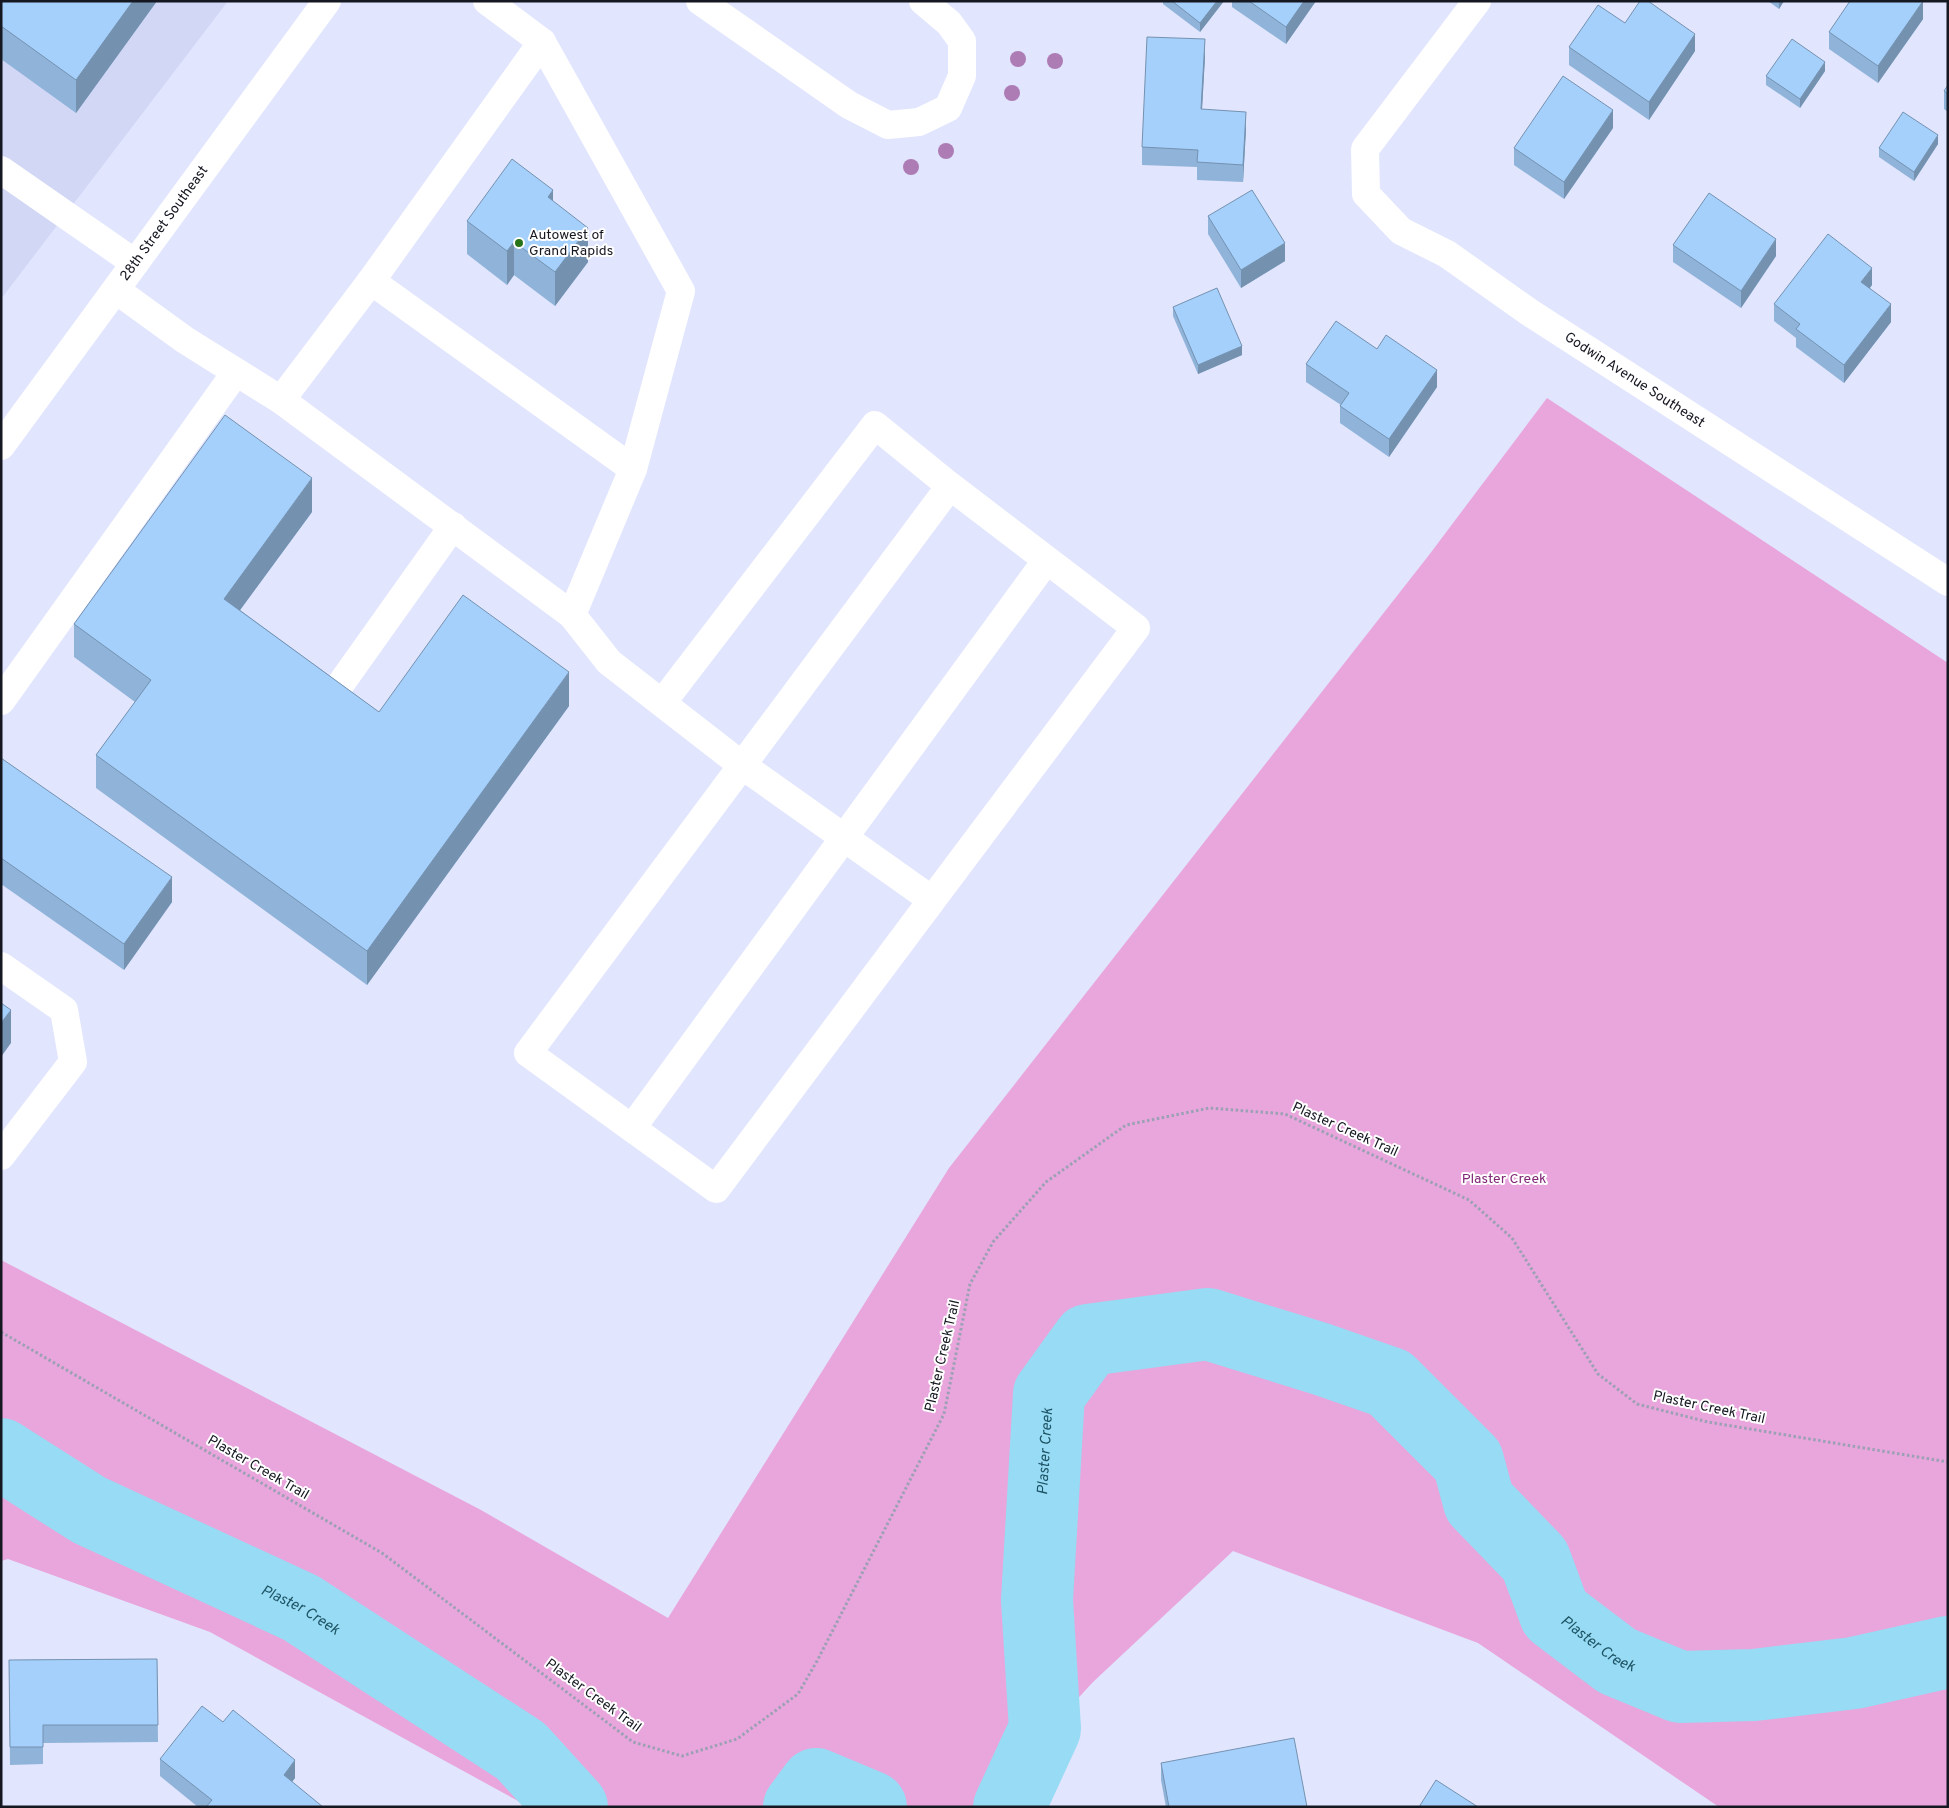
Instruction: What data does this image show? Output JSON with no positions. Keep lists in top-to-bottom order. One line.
{"streets":{"street":["28th Street Southeast","Godwin Avenue Southeast"],"path":["Plaster Creek Trail"]},"water":["Plaster Creek"],"parks":["Plaster Creek"],"places":["Autowest of Grand Rapids"]}
